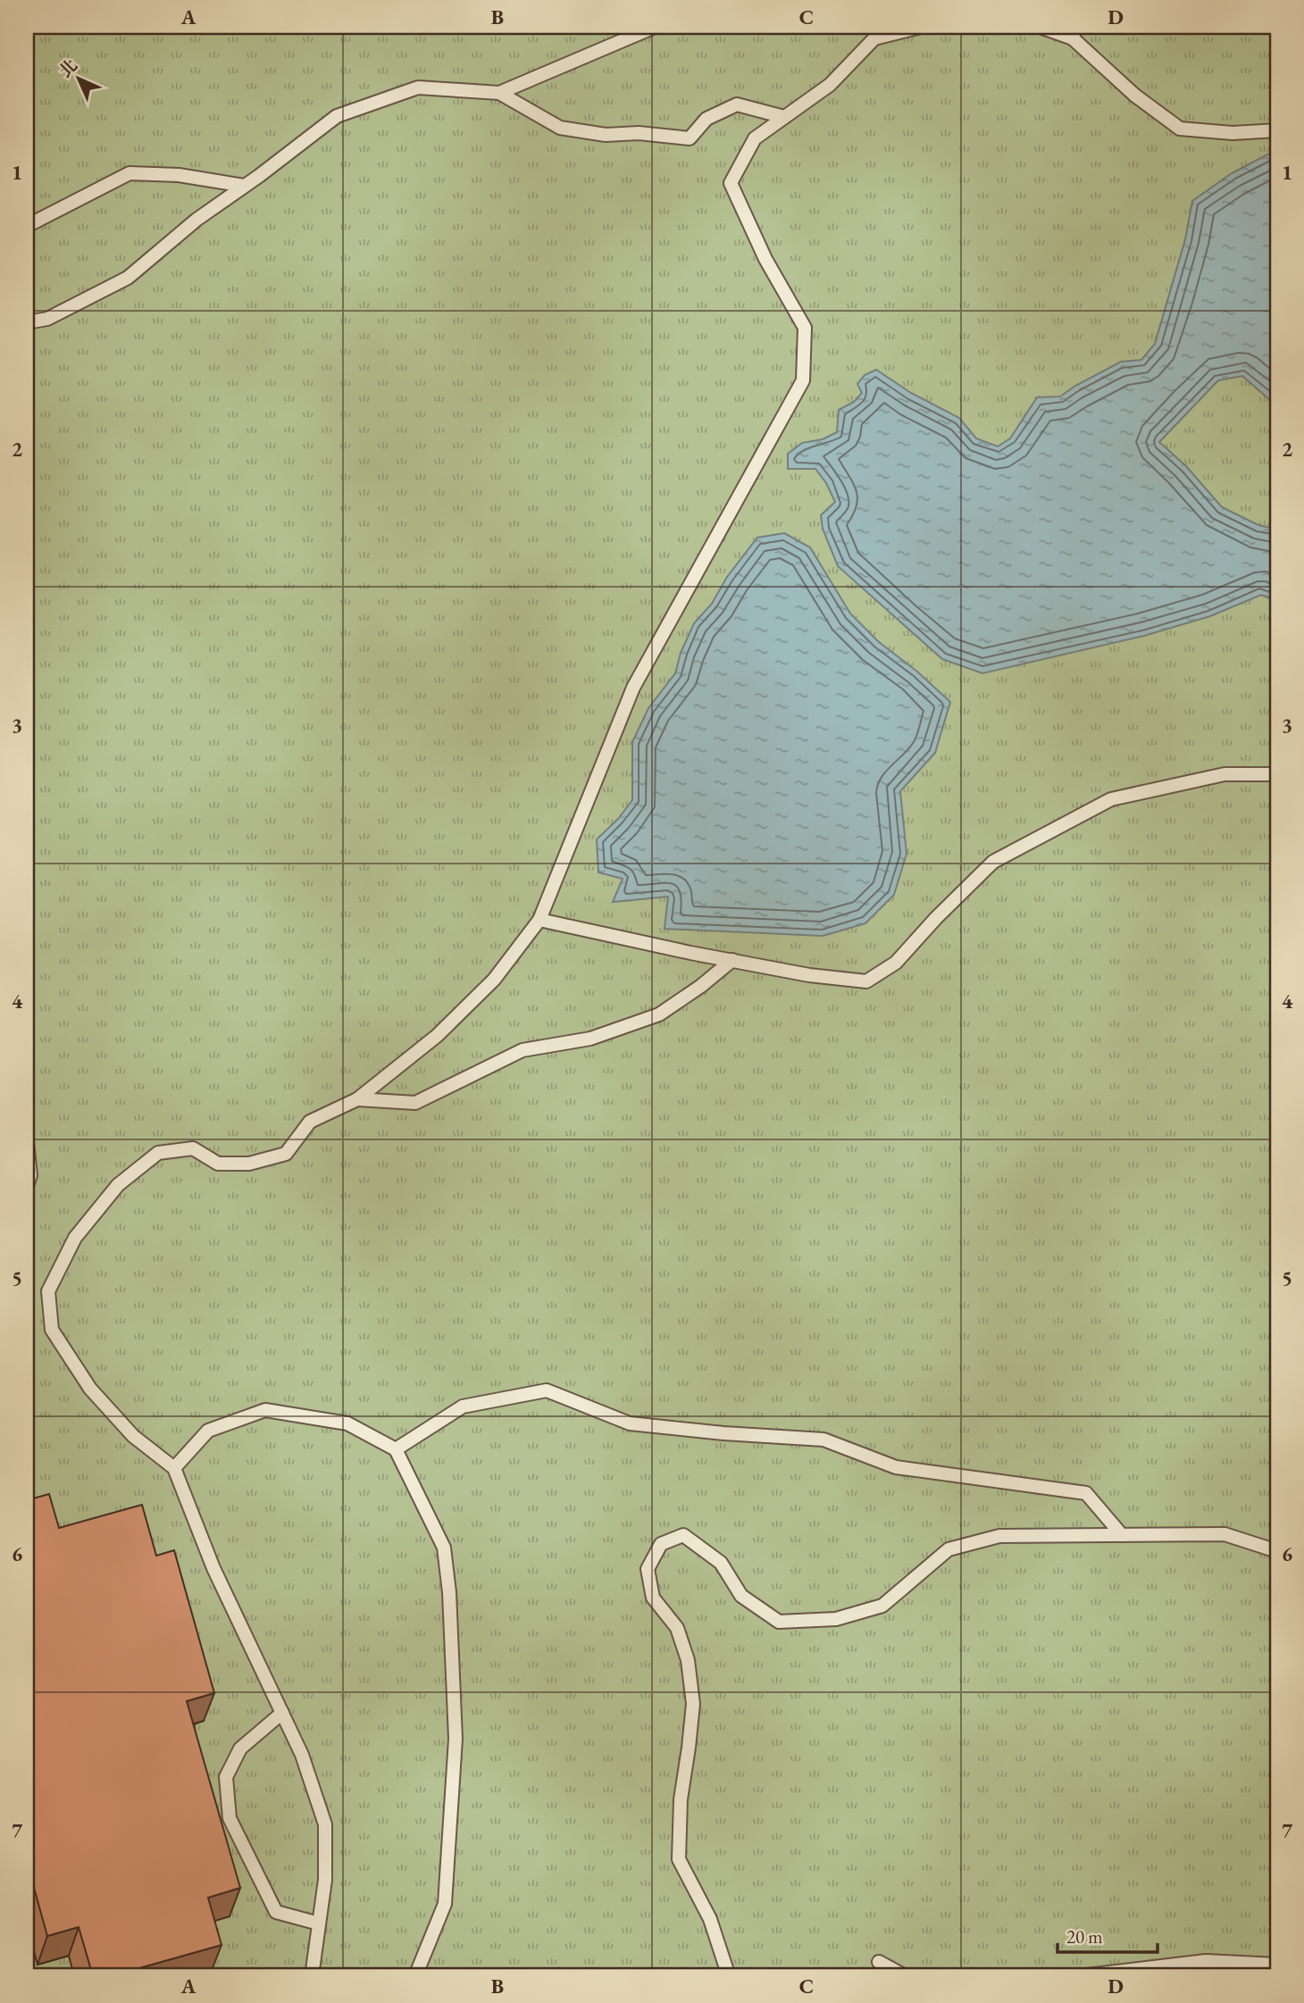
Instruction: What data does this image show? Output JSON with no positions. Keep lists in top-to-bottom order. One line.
{"scale_bar":"20 m","north":"top left","grid":{"columns":["A","B","C","D"],"rows":["1","2","3","4","5","6","7"]}}
